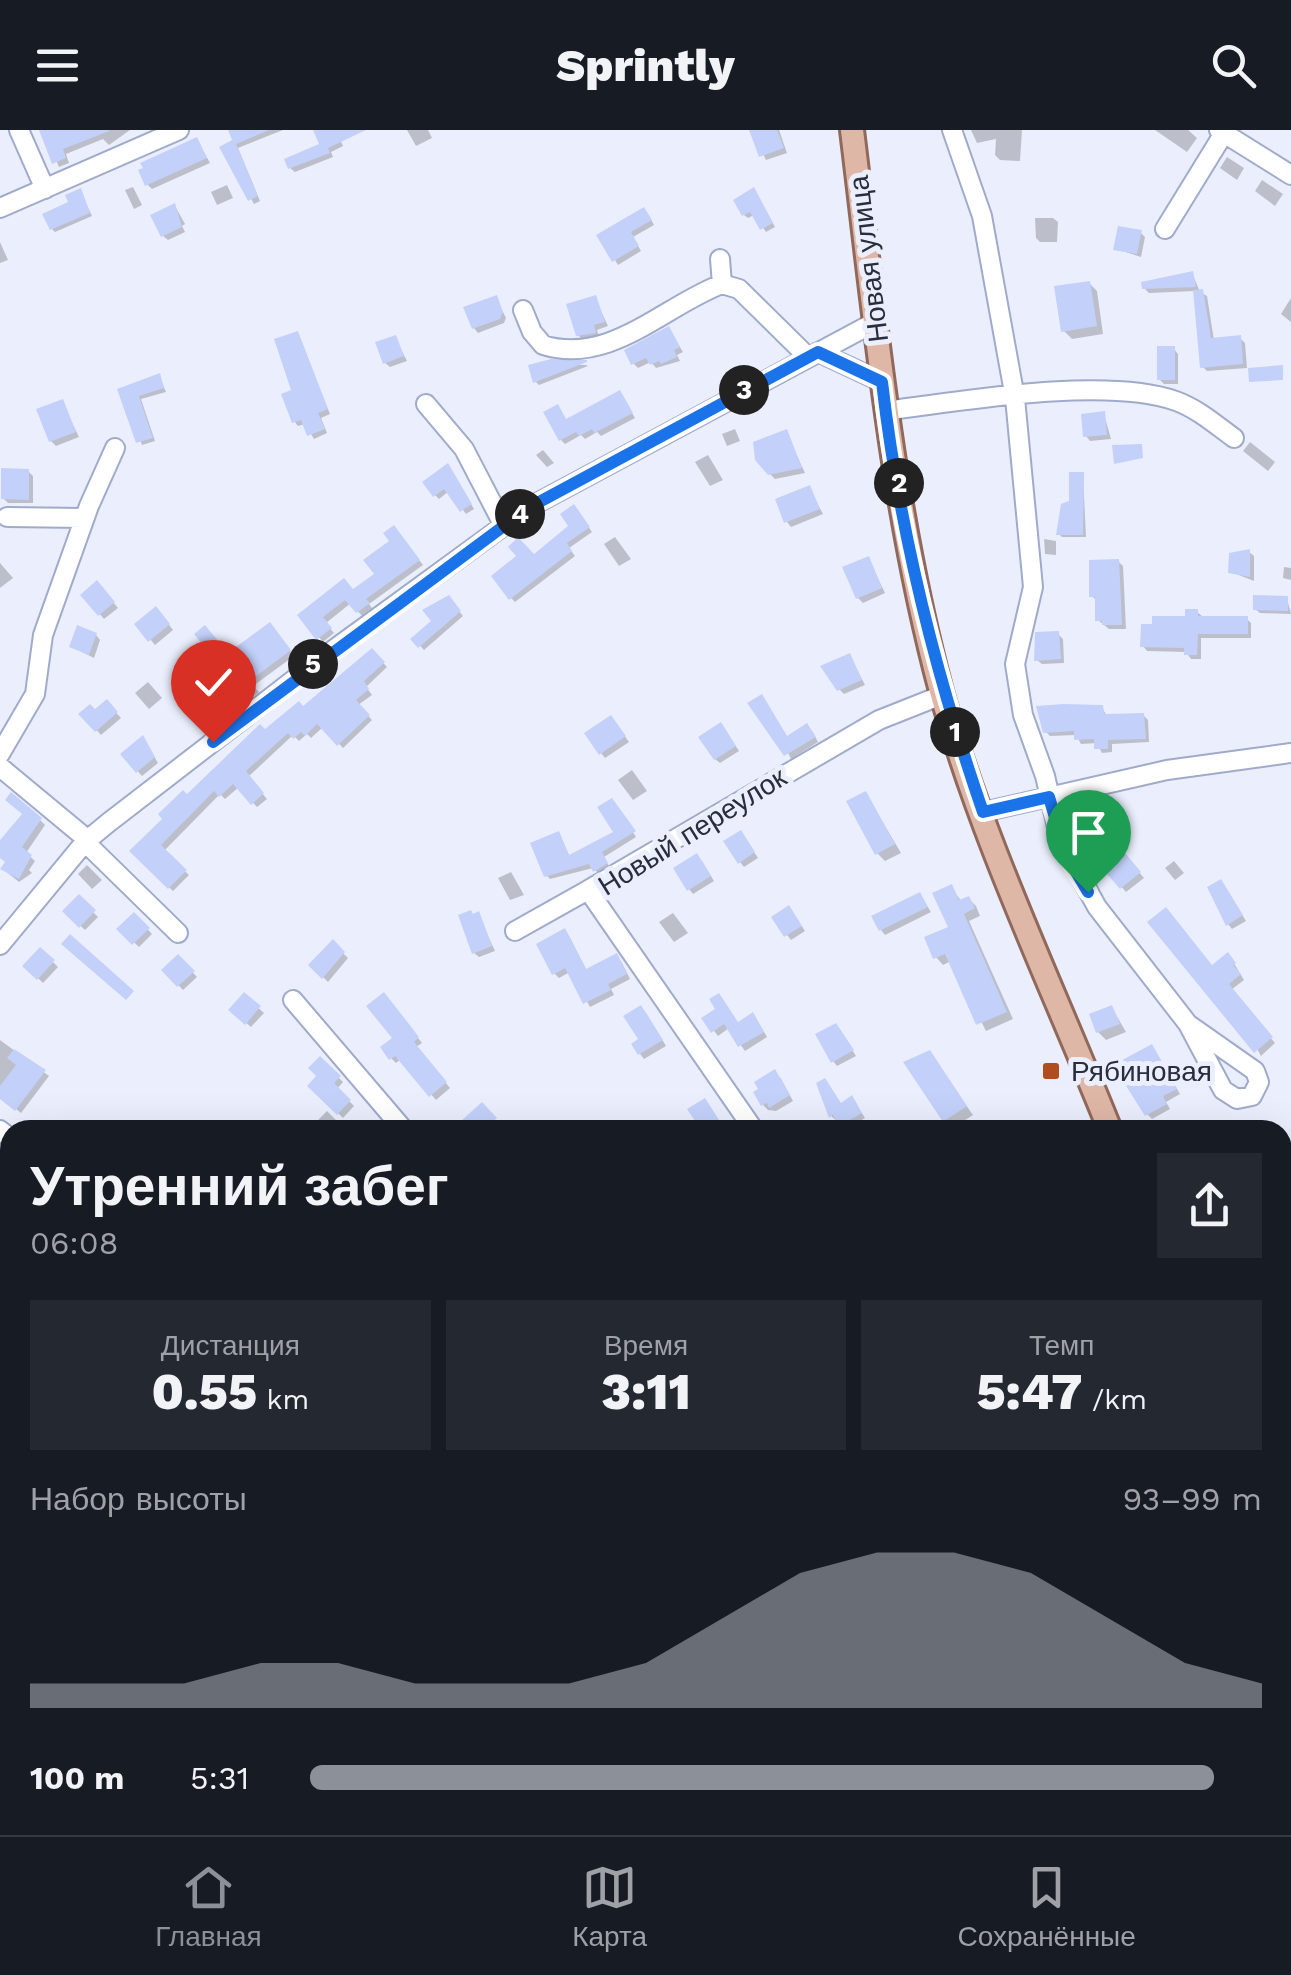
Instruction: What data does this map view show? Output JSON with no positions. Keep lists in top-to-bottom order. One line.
{"streets":{"main road":["Новая улица"],"street":["Новый переулок"]},"crossings":[["Новая улица","Новый переулок"]],"places":{"transit":["Рябиновая"]},"page":{"header":"Sprintly","pins":["3","2","4","5","1"],"heading":["Утренний забег","06:08"],"stats":[["Дистанция","0.55 km"],["Время","3:11"],["Темп","5:47 /km"]],"chart":["Набор высоты","93–99 m"],"list":[{"name":"100 m","note":"5:31"}],"tabs":["Главная","Карта","Сохранённые"]}}
